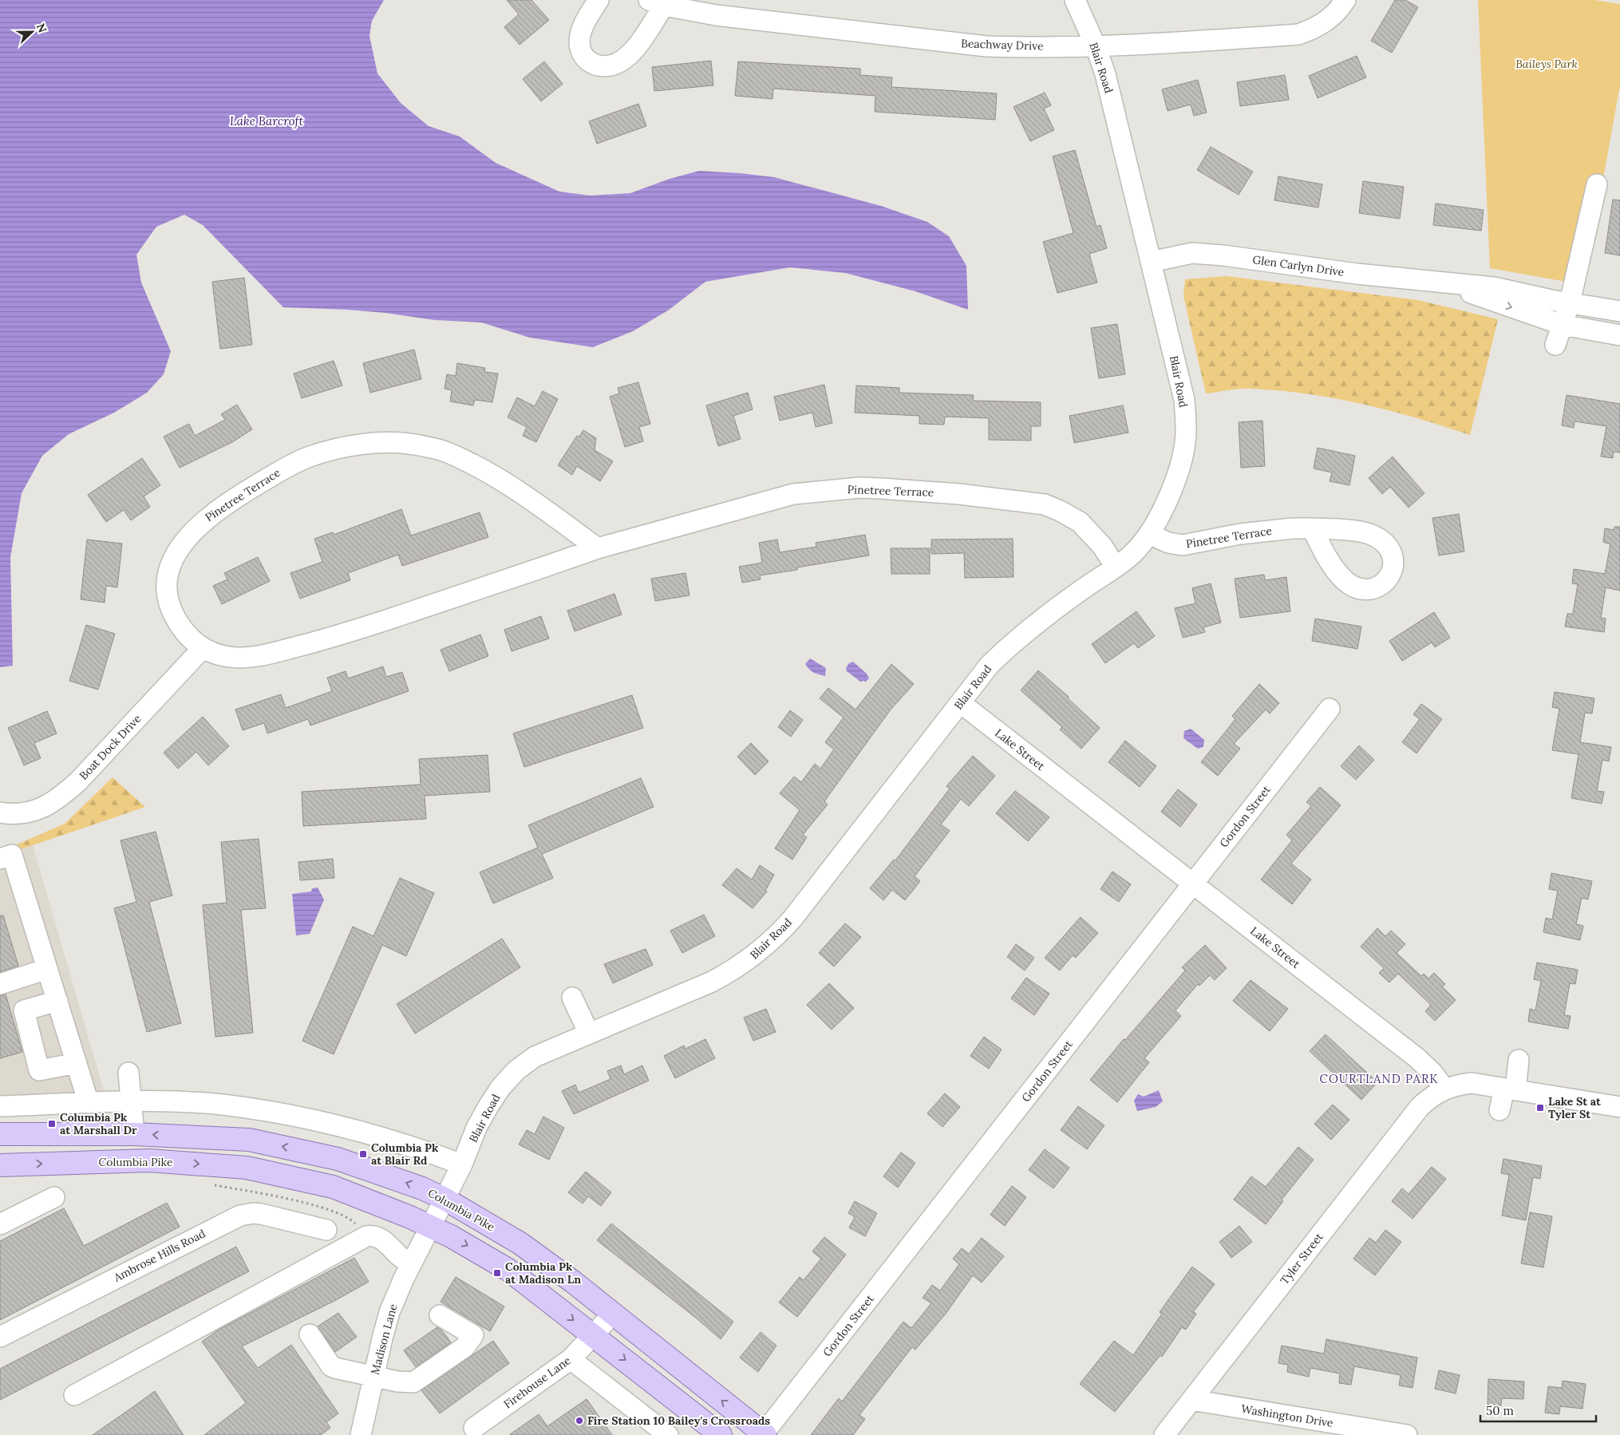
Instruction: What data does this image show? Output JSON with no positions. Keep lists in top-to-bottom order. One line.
{"streets":{"main road":["Columbia Pike"],"street":["Beachway Drive","Blair Road","Glen Carlyn Drive","Pinetree Terrace","Boat Dock Drive","Lake Street","Gordon Street","Ambrose Hills Road","Tyler Street","Madison Lane","Firehouse Lane","Washington Drive"]},"crossings":[["Beachway Drive","Blair Road"],["Blair Road","Glen Carlyn Drive"],["Blair Road","Pinetree Terrace"],["Blair Road","Lake Street"],["Blair Road","Columbia Pike"],["Blair Road","Madison Lane"],["Pinetree Terrace","Boat Dock Drive"],["Lake Street","Gordon Street"],["Lake Street","Tyler Street"],["Gordon Street","Columbia Pike"],["Columbia Pike","Madison Lane"],["Columbia Pike","Firehouse Lane"],["Tyler Street","Washington Drive"]],"districts":["COURTLAND PARK"],"water":["Lake Barcroft"],"parks":["Baileys Park"],"places":{"transit":["Lake St at Tyler St","Columbia Pk at Marshall Dr","Columbia Pk at Blair Rd","Columbia Pk at Madison Ln"],"other":["Fire Station 10 Bailey's Crossroads"]},"scale_bar":"50 m","north":"right"}
